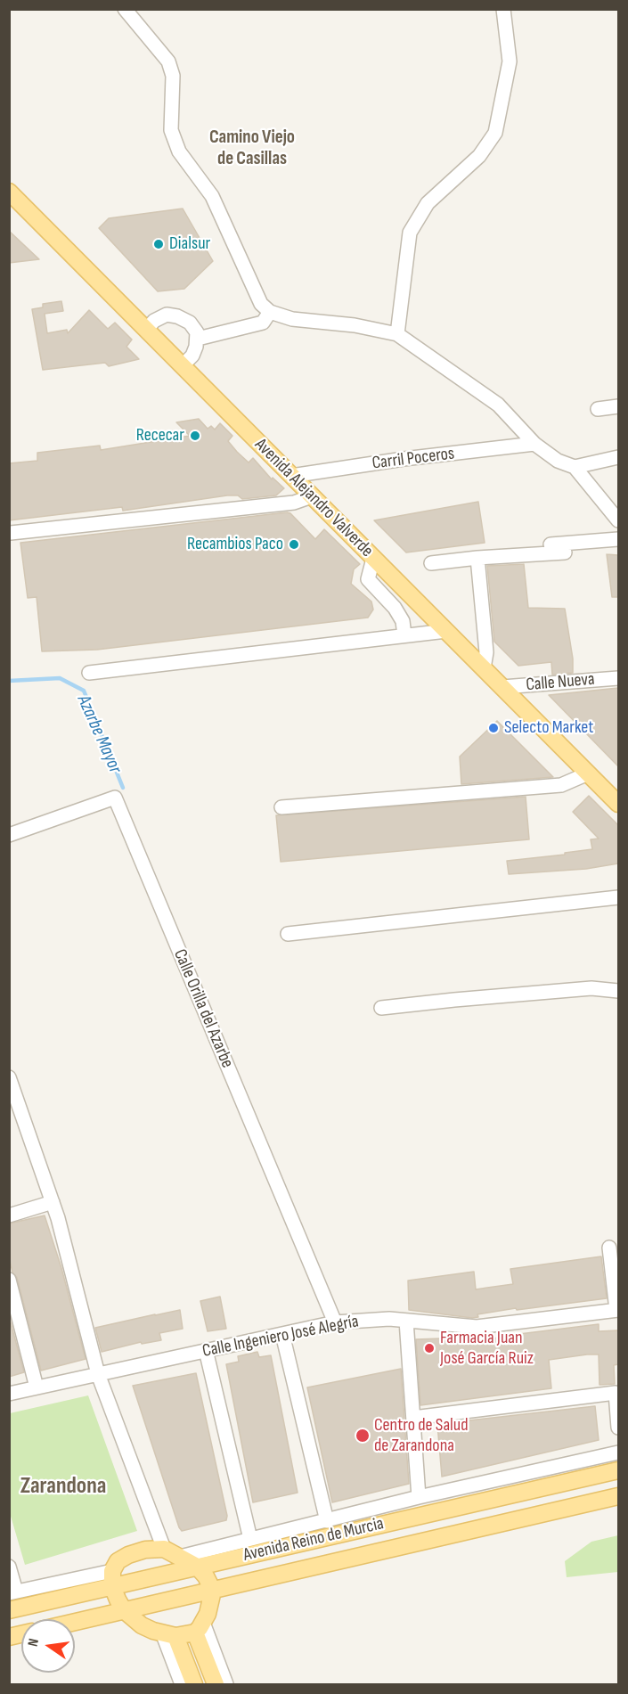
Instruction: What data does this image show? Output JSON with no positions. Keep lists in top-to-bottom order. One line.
{"streets":{"main road":["Avenida Alejandro Valverde","Avenida Reino de Murcia"],"street":["Carril Poceros","Calle Nueva","Calle Orilla del Azarbe","Calle Ingeniero José Alegría"]},"crossings":[["Carril Poceros","Avenida Alejandro Valverde"],["Avenida Alejandro Valverde","Calle Nueva"],["Calle Orilla del Azarbe","Calle Ingeniero José Alegría"]],"districts":["Camino Viejo de Casillas","Zarandona"],"water":["Azarbe Mayor"],"places":["Dialsur","Rececar","Recambios Paco","Selecto Market","Farmacia Juan José García Ruiz","Centro de Salud de Zarandona"],"north":"left"}
